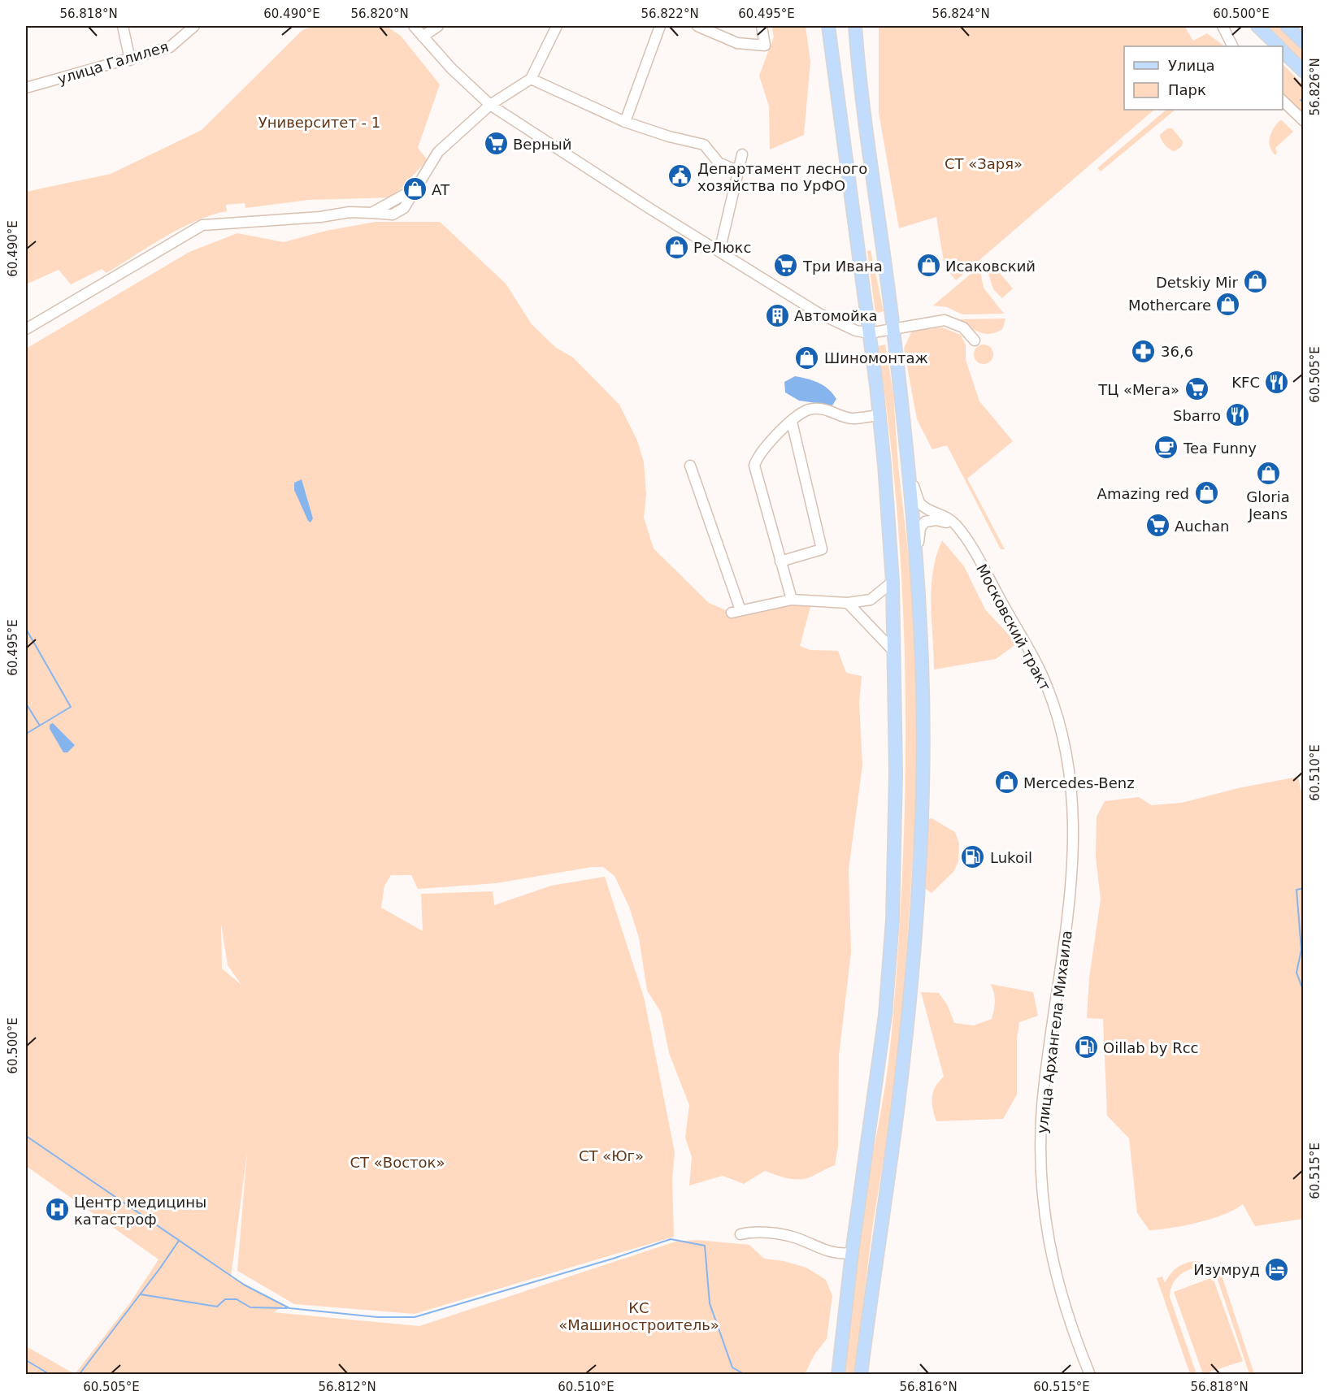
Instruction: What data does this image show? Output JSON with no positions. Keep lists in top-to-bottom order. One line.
{"streets":{"street":["улица Галилея","Московский тракт","улица Архангела Михаила"]},"crossings":[["Московский тракт","улица Архангела Михаила"]],"parks":["Университет - 1","СТ «Заря»","СТ «Юг»","СТ «Восток»","КС «Машиностроитель»"],"places":{"supermarket":["Верный","Три Ивана","ТЦ «Мега»","Auchan"],"public building":["Департамент лесного хозяйства по УрФО"],"shop":["AT","РеЛюкс","Исаковский","Detskiy Mir","Mothercare","Шиномонтаж","Gloria Jeans","Amazing red","Mercedes-Benz"],"building":["Автомойка"],"pharmacy":["36,6"],"restaurant":["KFC","Sbarro"],"cafe":["Tea Funny"],"fuel station":["Lukoil","Oillab by Rcc"],"hospital":["Центр медицины катастроф"],"hotel":["Изумруд"]},"legend":["Улица","Парк"],"coordinates":["56.818°N","60.490°E","56.820°N","56.822°N","60.495°E","56.824°N","60.500°E","56.826°N","60.505°E","60.510°E","60.515°E","56.812°N","56.816°N"]}
